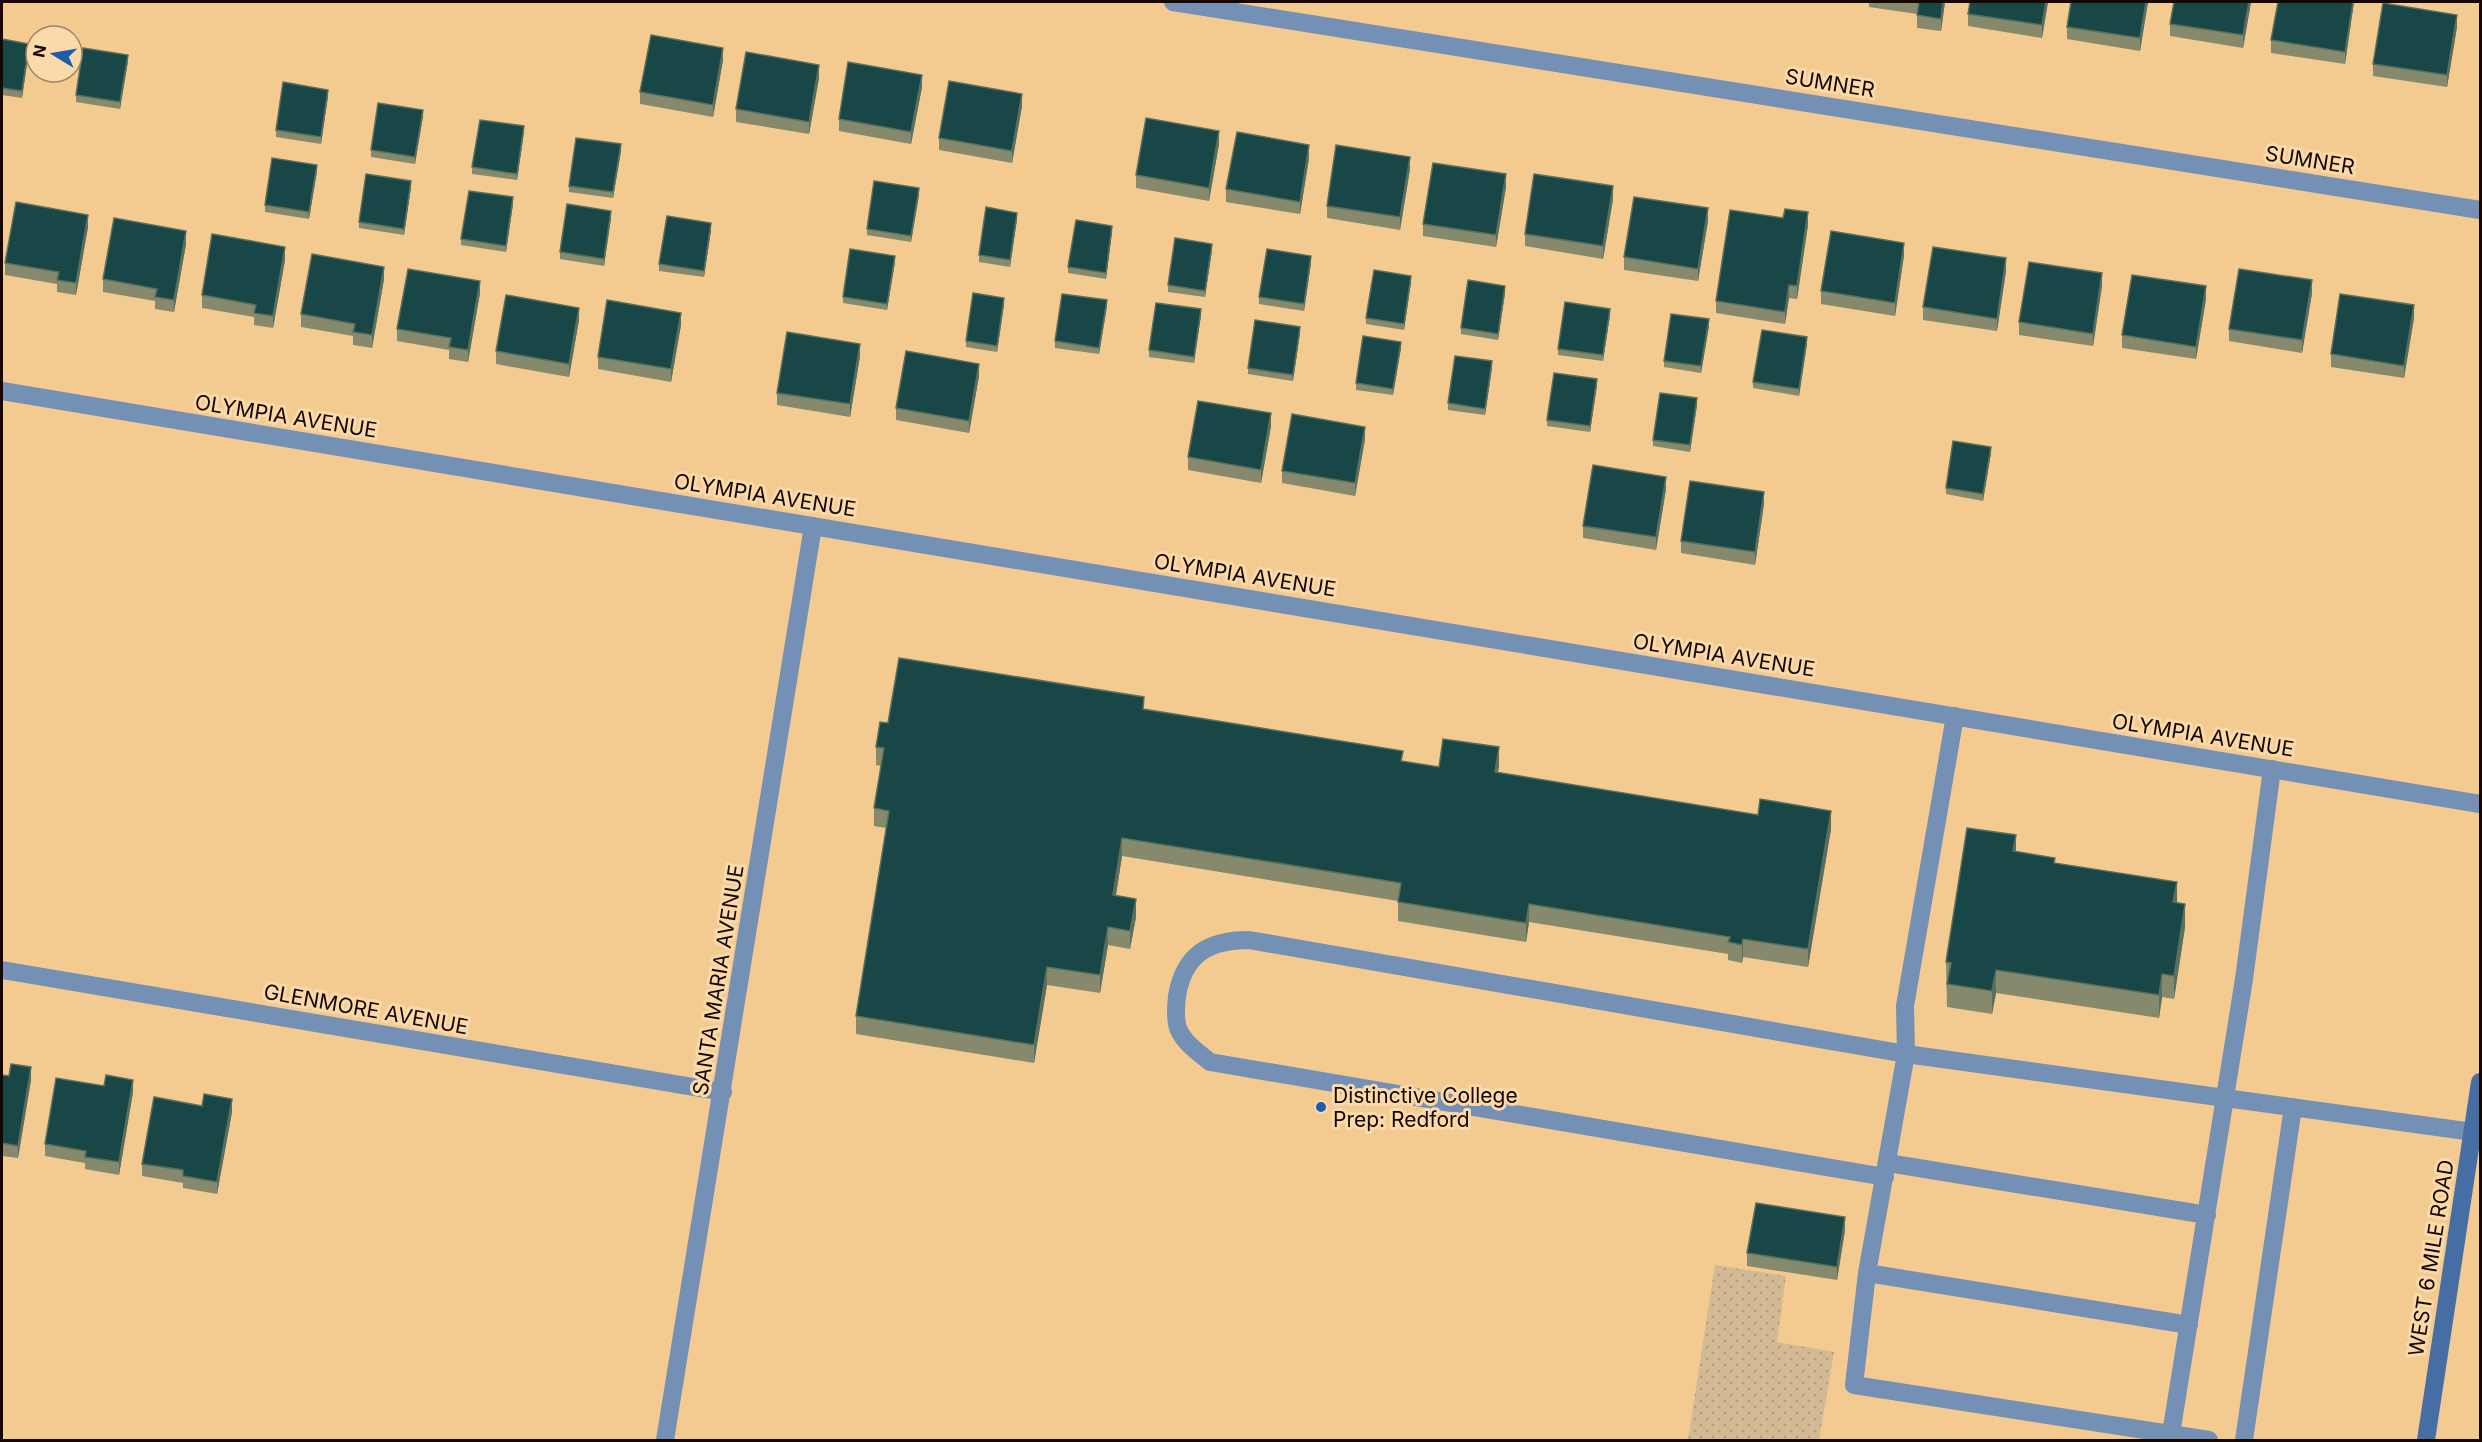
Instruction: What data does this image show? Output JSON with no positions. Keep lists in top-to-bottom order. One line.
{"streets":{"main road":["WEST 6 MILE ROAD"],"street":["SUMNER","OLYMPIA AVENUE","SANTA MARIA AVENUE","GLENMORE AVENUE"]},"crossings":[["OLYMPIA AVENUE","SANTA MARIA AVENUE"],["SANTA MARIA AVENUE","GLENMORE AVENUE"]],"places":["Distinctive College Prep: Redford"],"north":"left"}
